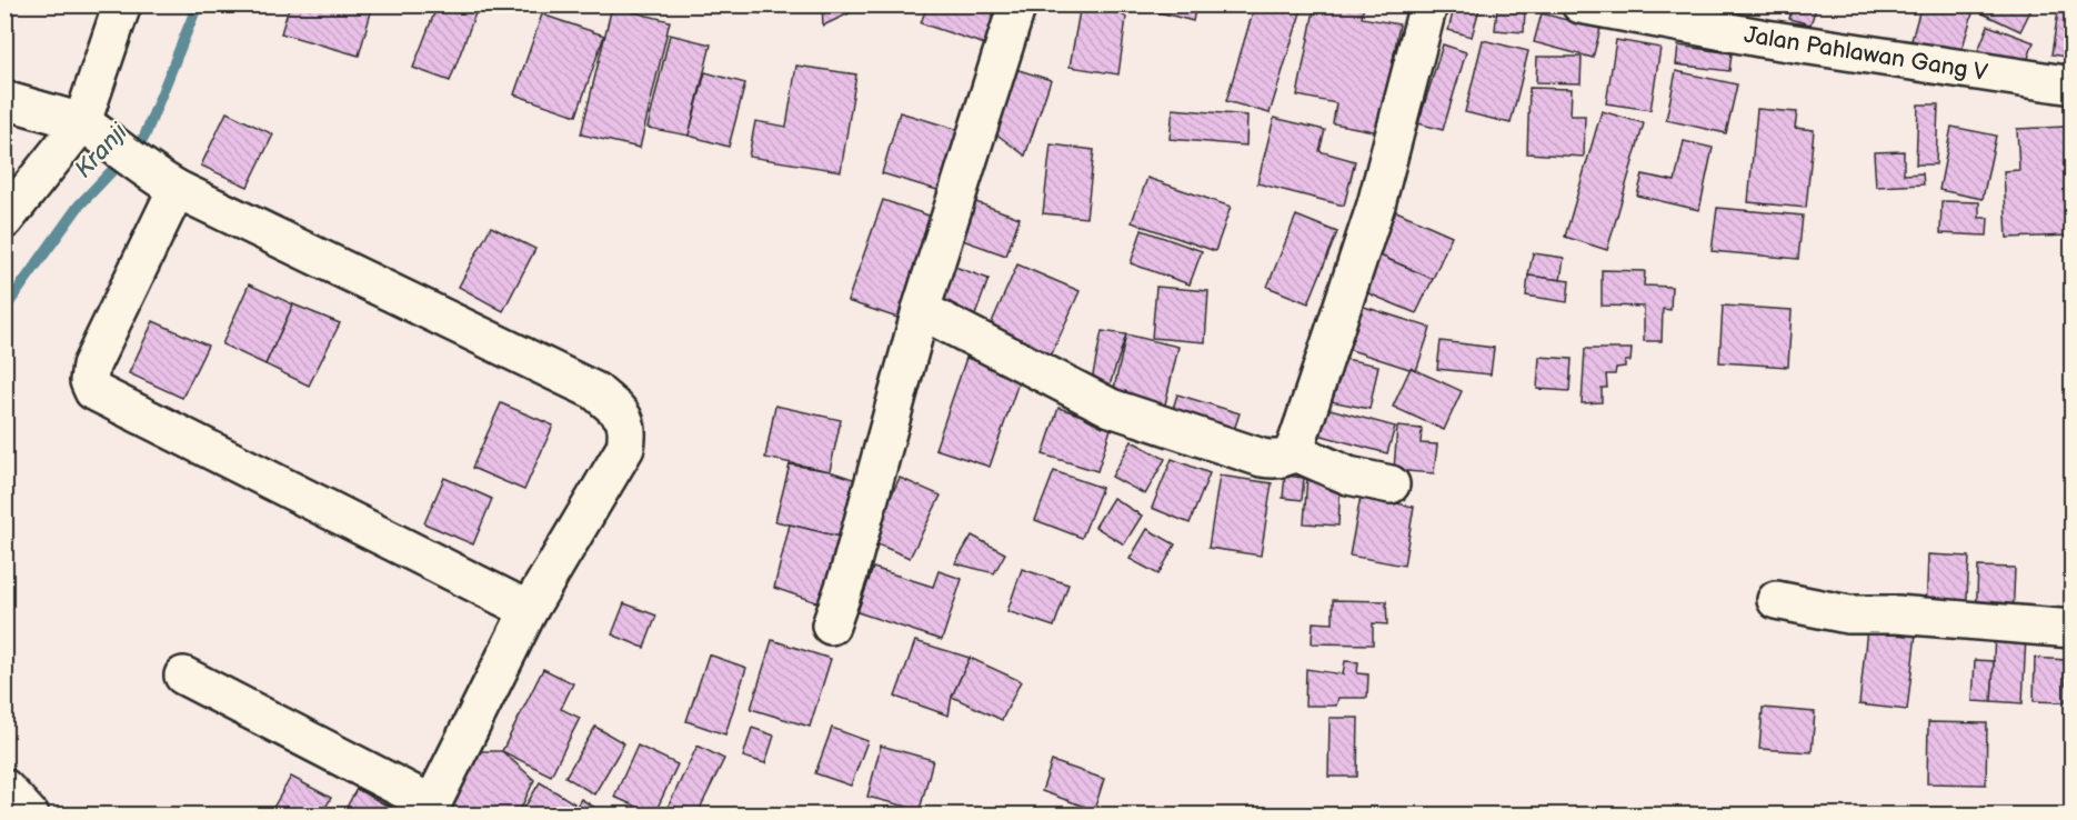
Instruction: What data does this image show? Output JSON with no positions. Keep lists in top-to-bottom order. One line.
{"streets":{"street":["Jalan Pahlawan Gang V"]},"water":["Kranji"]}
